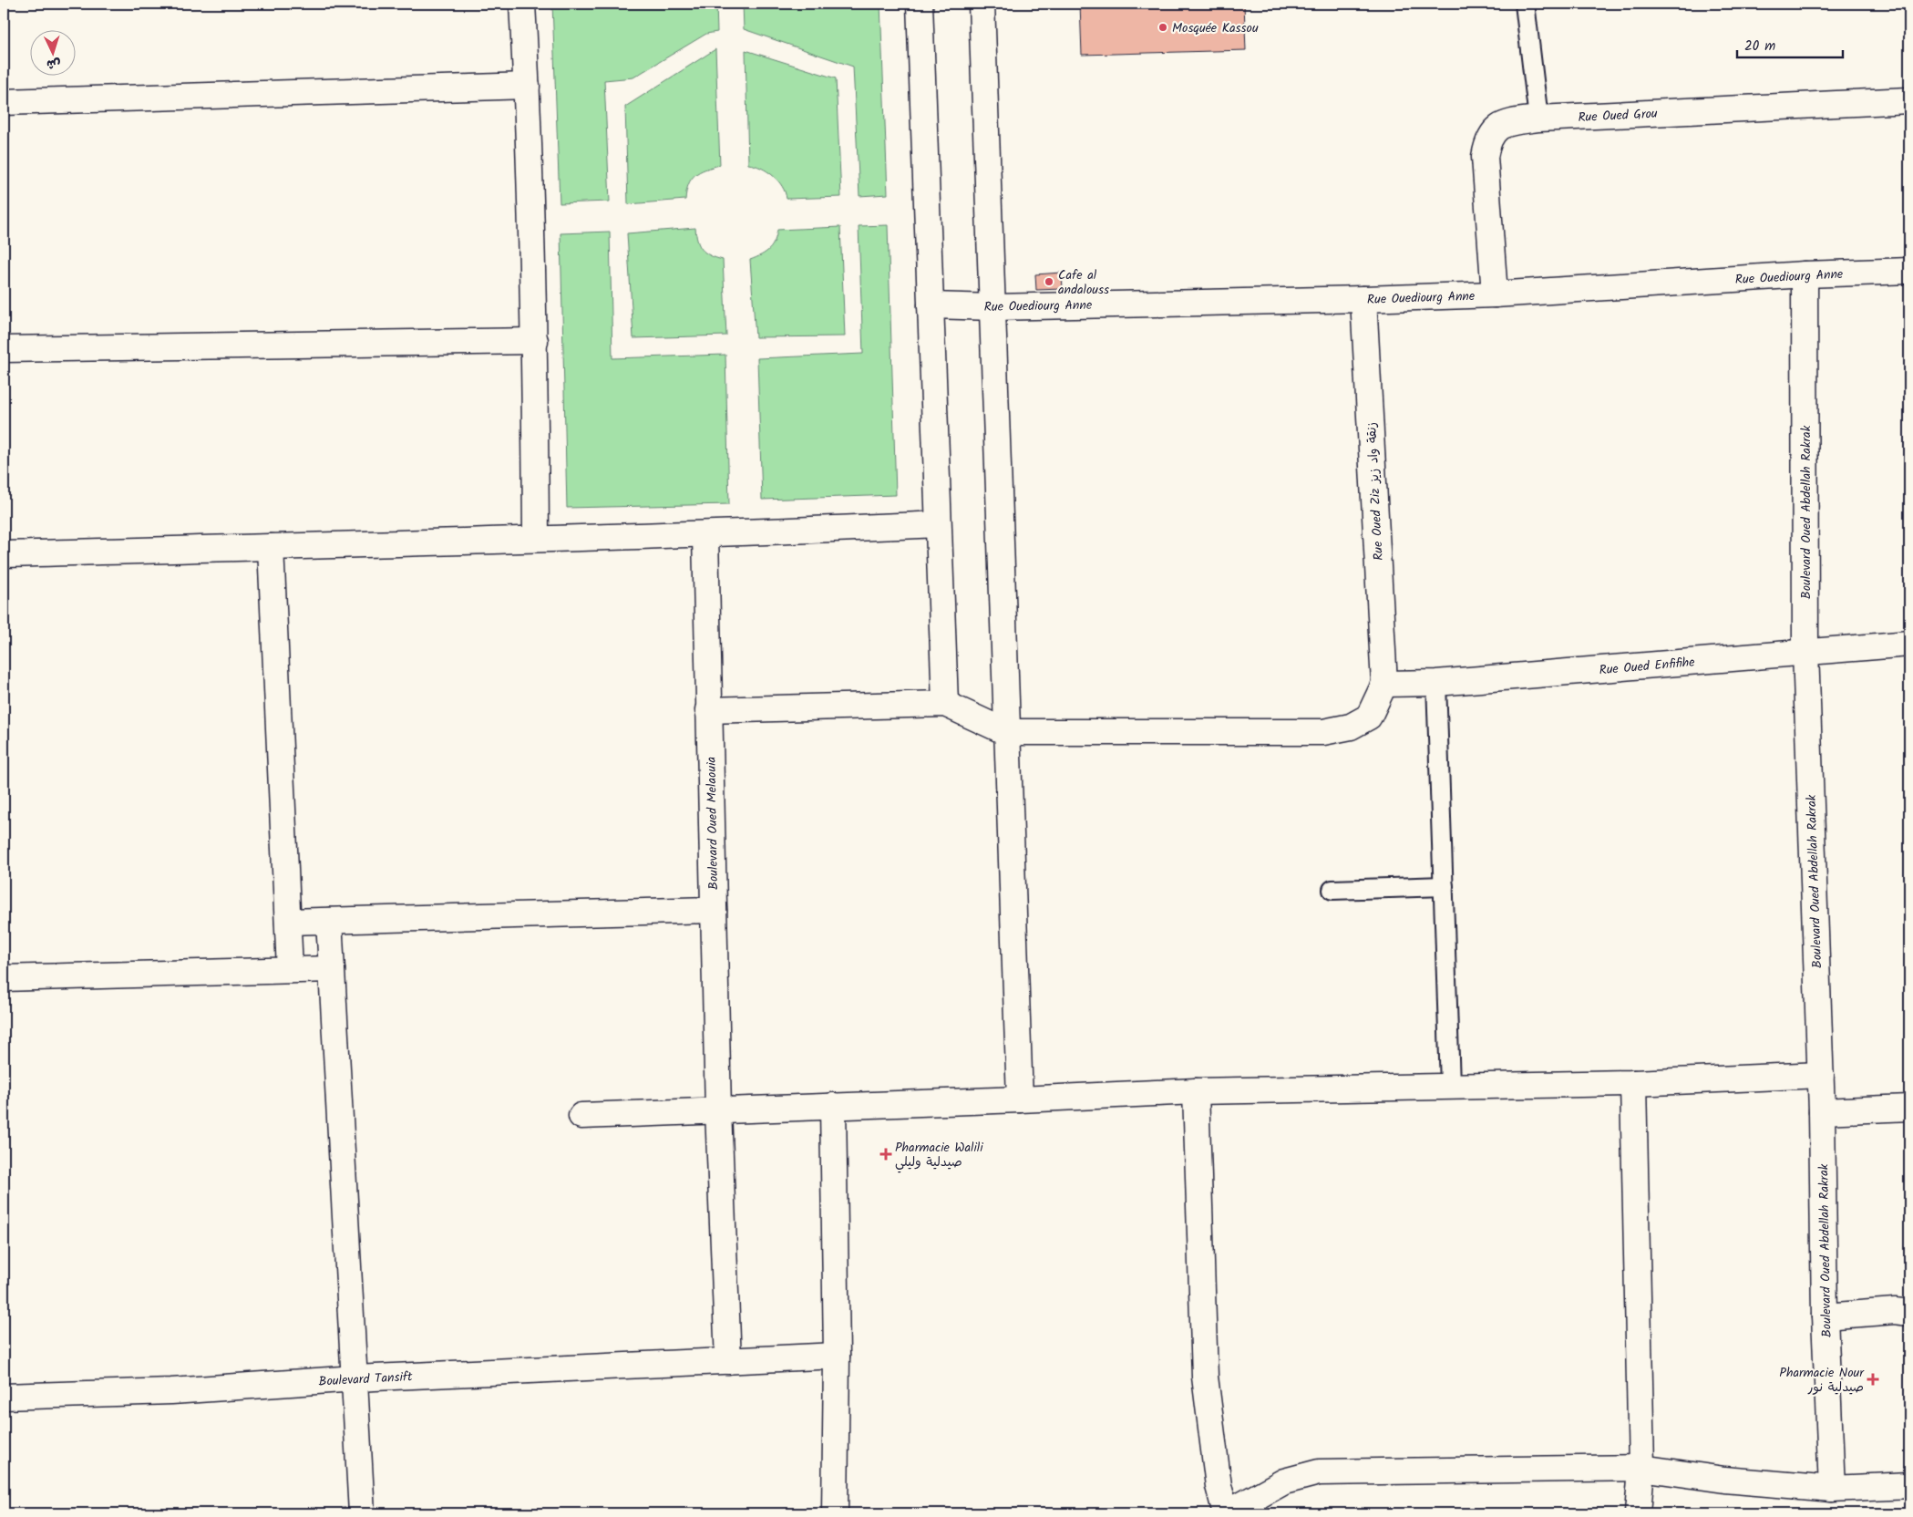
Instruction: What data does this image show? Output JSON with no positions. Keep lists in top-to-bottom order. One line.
{"streets":{"street":["Rue Oued Grou","Rue Ouediourg Anne","Rue Oued Ziz زنقة واد زيز","Boulevard Oued Abdellah Rakrak","Rue Oued Enfifihe","Boulevard Oued Melaouia","Boulevard Tansift"]},"crossings":[["Rue Oued Grou","Rue Ouediourg Anne"],["Rue Ouediourg Anne","Rue Oued Ziz زنقة واد زيز"],["Rue Ouediourg Anne","Boulevard Oued Abdellah Rakrak"],["Rue Oued Ziz زنقة واد زيز","Rue Oued Enfifihe"],["Boulevard Oued Abdellah Rakrak","Rue Oued Enfifihe"],["Boulevard Oued Melaouia","Boulevard Tansift"]],"places":{"other":["Mosquée Kassou","Cafe al andalouss"],"health":["Pharmacie Walili صيدلية وليلي","Pharmacie Nour صيدلية نور"]},"scale_bar":"20 m","north":"bottom"}
